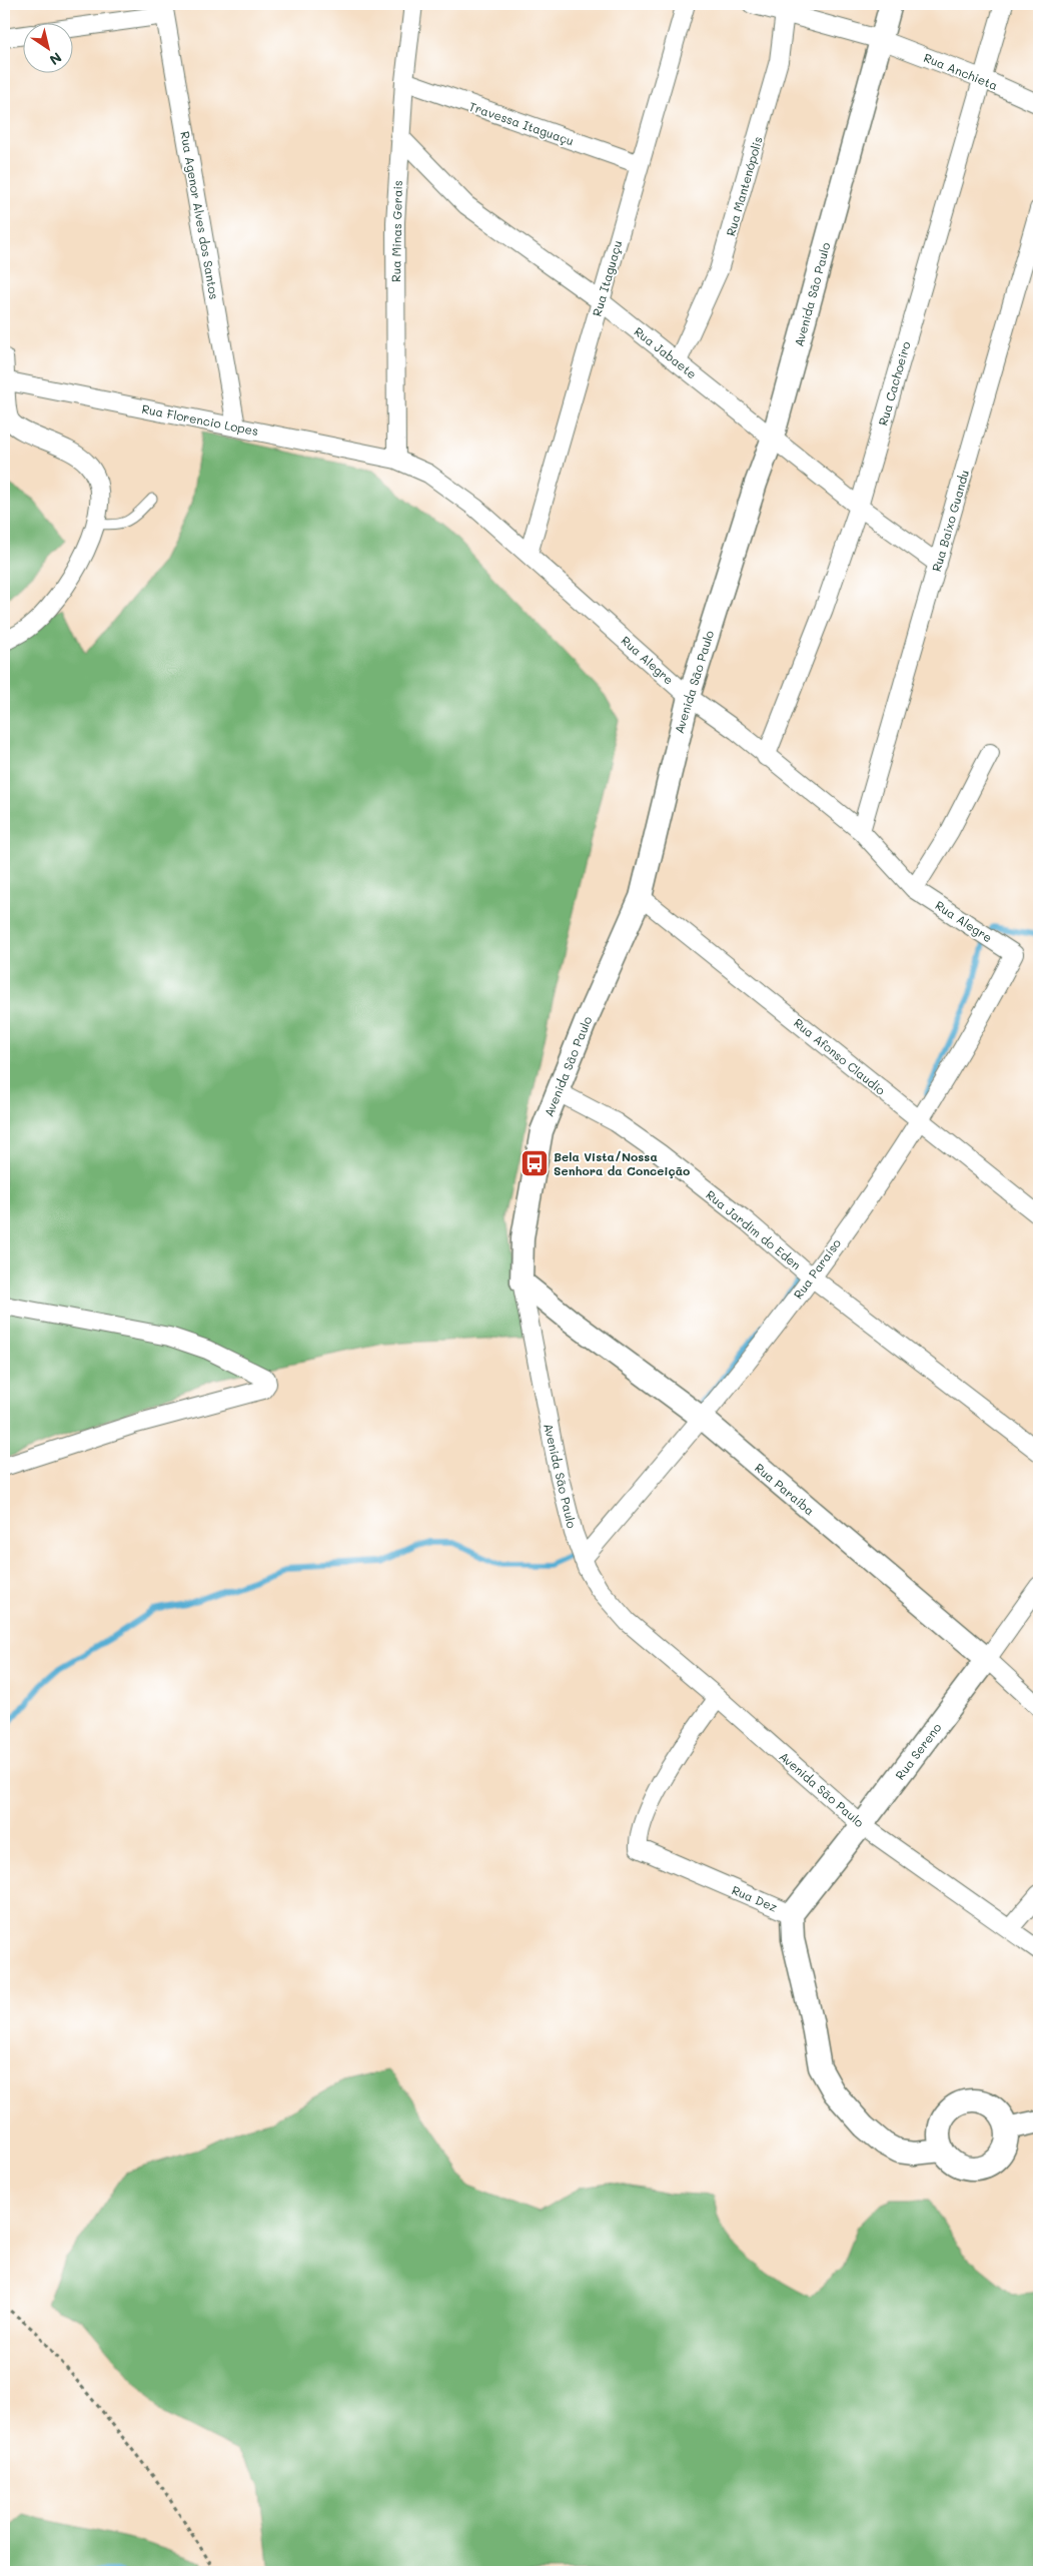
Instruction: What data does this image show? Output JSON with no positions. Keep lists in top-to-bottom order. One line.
{"streets":{"street":["Rua Anchieta","Travessa Itaguaçu","Rua Mantenópolis","Rua Agenor Alves dos Santos","Rua Minas Gerais","Rua Itaguaçu","Avenida São Paulo","Rua Jabaete","Rua Cachoeiro","Rua Florencio Lopes","Rua Baixo Guandu","Rua Alegre","Rua Afonso Claudio","Rua Jardim do Eden","Rua Paraíso","Rua Paraíba","Rua Sereno","Rua Dez"]},"crossings":[["Rua Anchieta","Rua Mantenópolis"],["Rua Anchieta","Avenida São Paulo"],["Rua Anchieta","Rua Cachoeiro"],["Travessa Itaguaçu","Rua Minas Gerais"],["Travessa Itaguaçu","Rua Itaguaçu"],["Rua Mantenópolis","Rua Jabaete"],["Rua Agenor Alves dos Santos","Rua Florencio Lopes"],["Rua Minas Gerais","Rua Jabaete"],["Rua Minas Gerais","Rua Florencio Lopes"],["Rua Minas Gerais","Rua Alegre"],["Rua Itaguaçu","Rua Jabaete"],["Rua Itaguaçu","Rua Alegre"],["Avenida São Paulo","Rua Jabaete"],["Avenida São Paulo","Rua Alegre"],["Avenida São Paulo","Rua Afonso Claudio"],["Avenida São Paulo","Rua Jardim do Eden"],["Avenida São Paulo","Rua Paraíso"],["Avenida São Paulo","Rua Paraíba"],["Avenida São Paulo","Rua Sereno"],["Avenida São Paulo","Rua Dez"],["Rua Jabaete","Rua Cachoeiro"],["Rua Jabaete","Rua Baixo Guandu"],["Rua Cachoeiro","Rua Alegre"],["Rua Florencio Lopes","Rua Alegre"],["Rua Baixo Guandu","Rua Alegre"],["Rua Alegre","Rua Paraíso"],["Rua Afonso Claudio","Rua Paraíso"],["Rua Jardim do Eden","Rua Paraíso"],["Rua Paraíso","Rua Paraíba"],["Rua Paraíba","Rua Sereno"],["Rua Sereno","Rua Dez"]],"places":{"bus stop":["Bela Vista/Nossa Senhora da Conceição"]},"north":"bottom right"}
